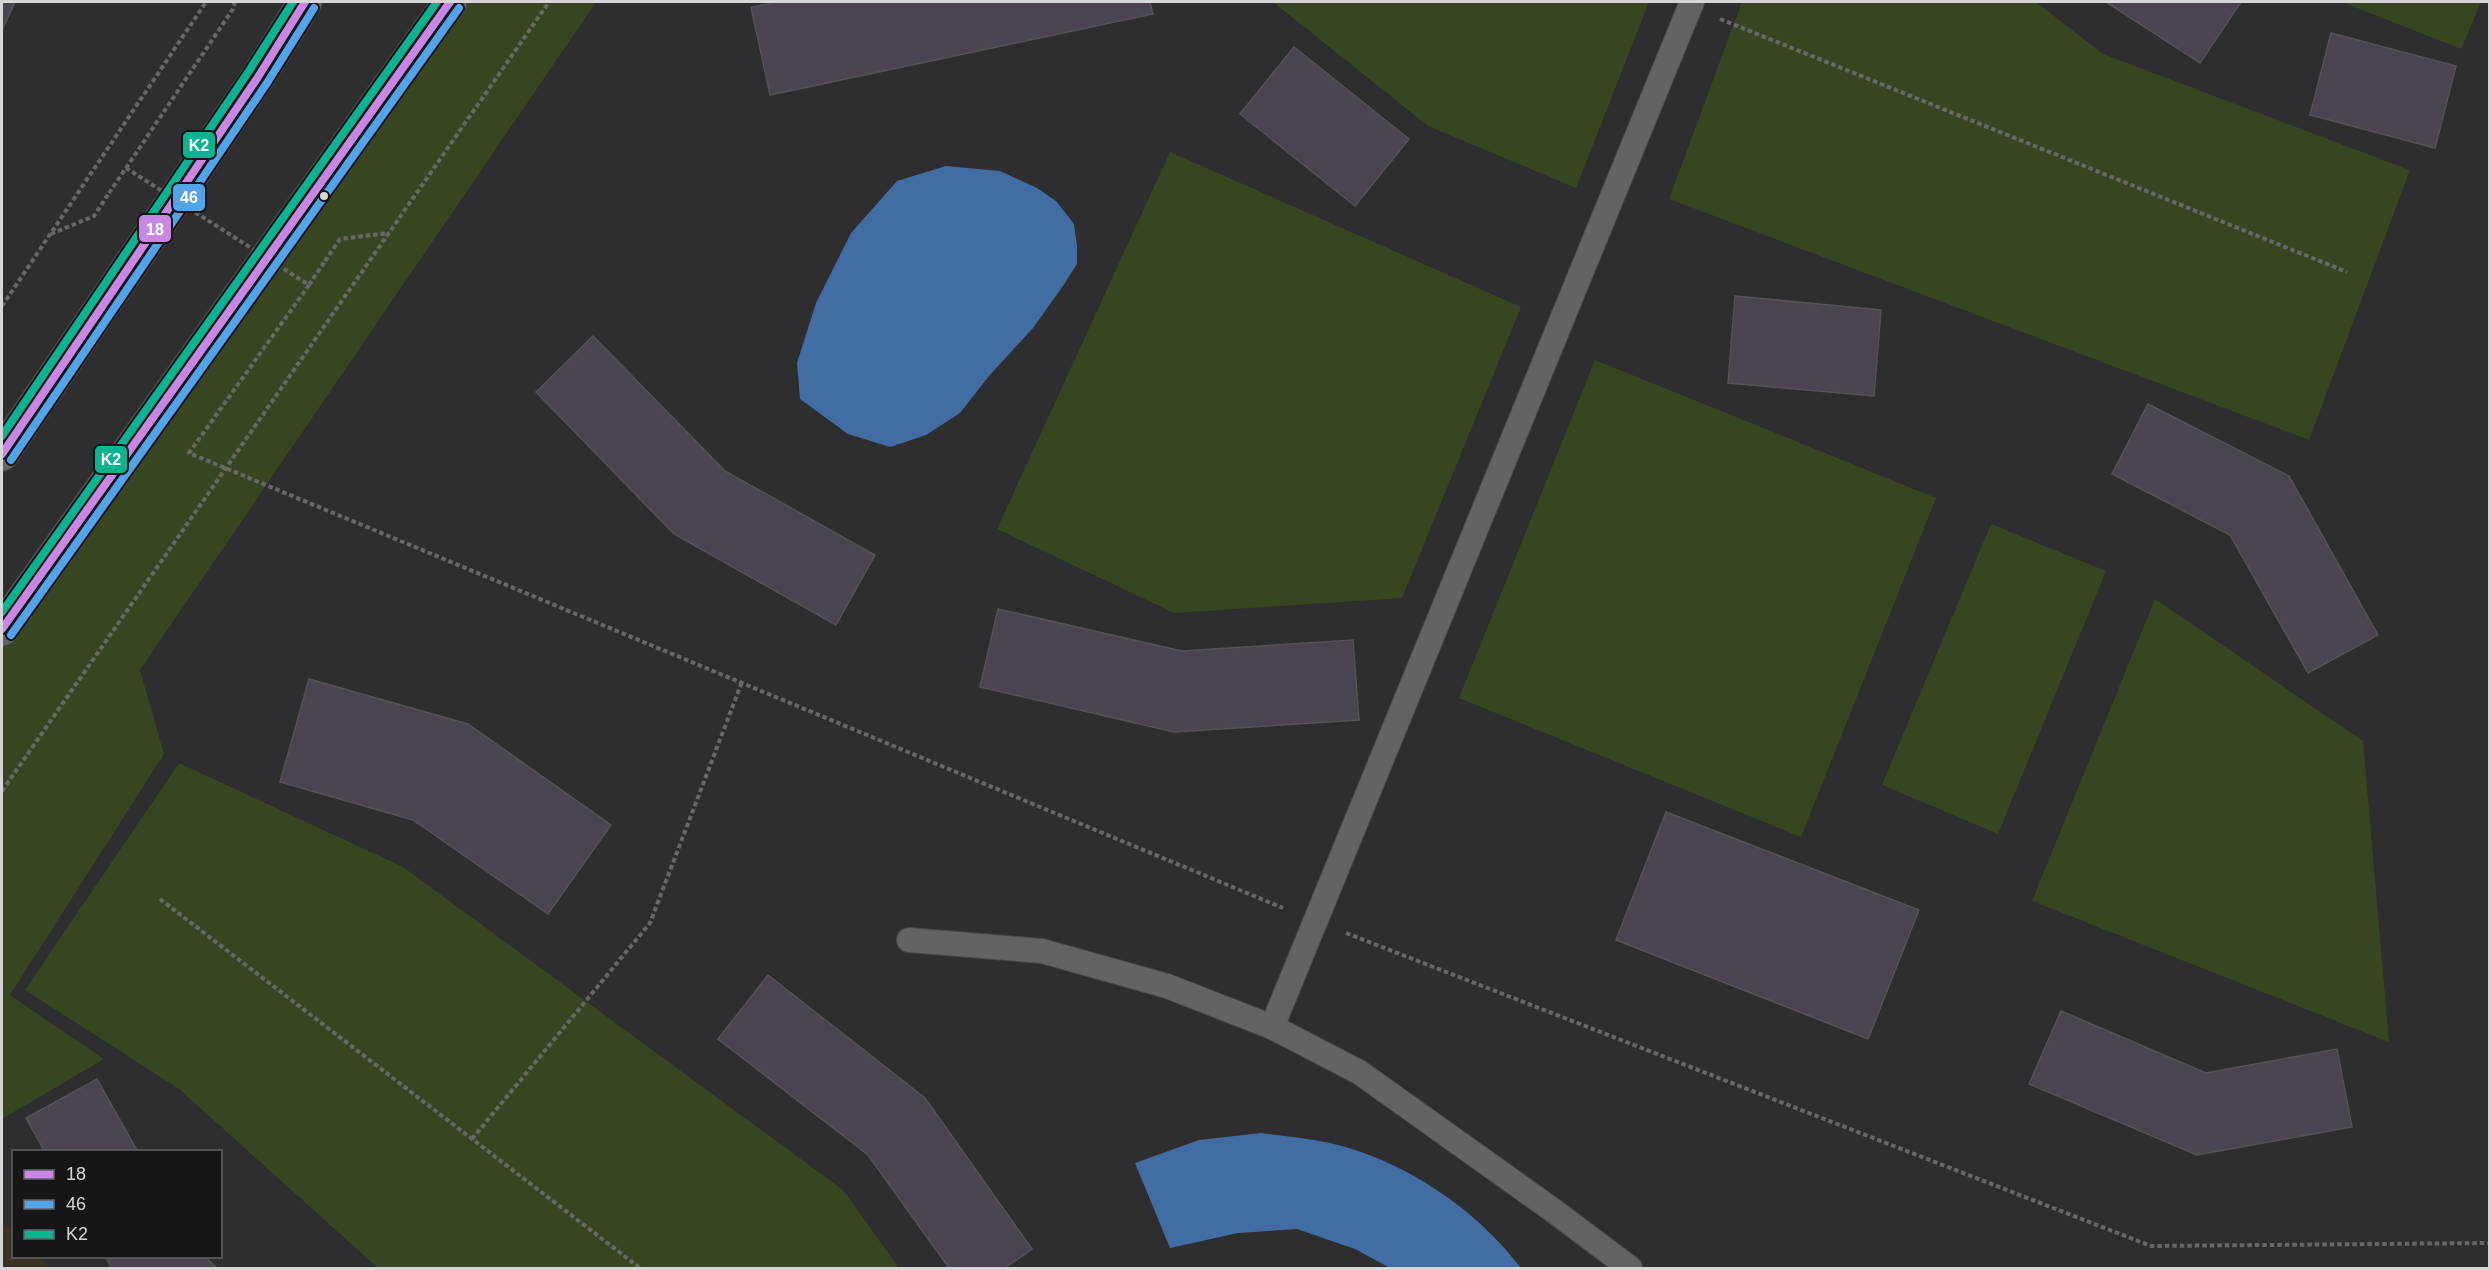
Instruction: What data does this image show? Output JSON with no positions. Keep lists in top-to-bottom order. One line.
{"lines":["transit line 18","transit line K2","transit line 46"],"legend":["18","46","K2"]}
